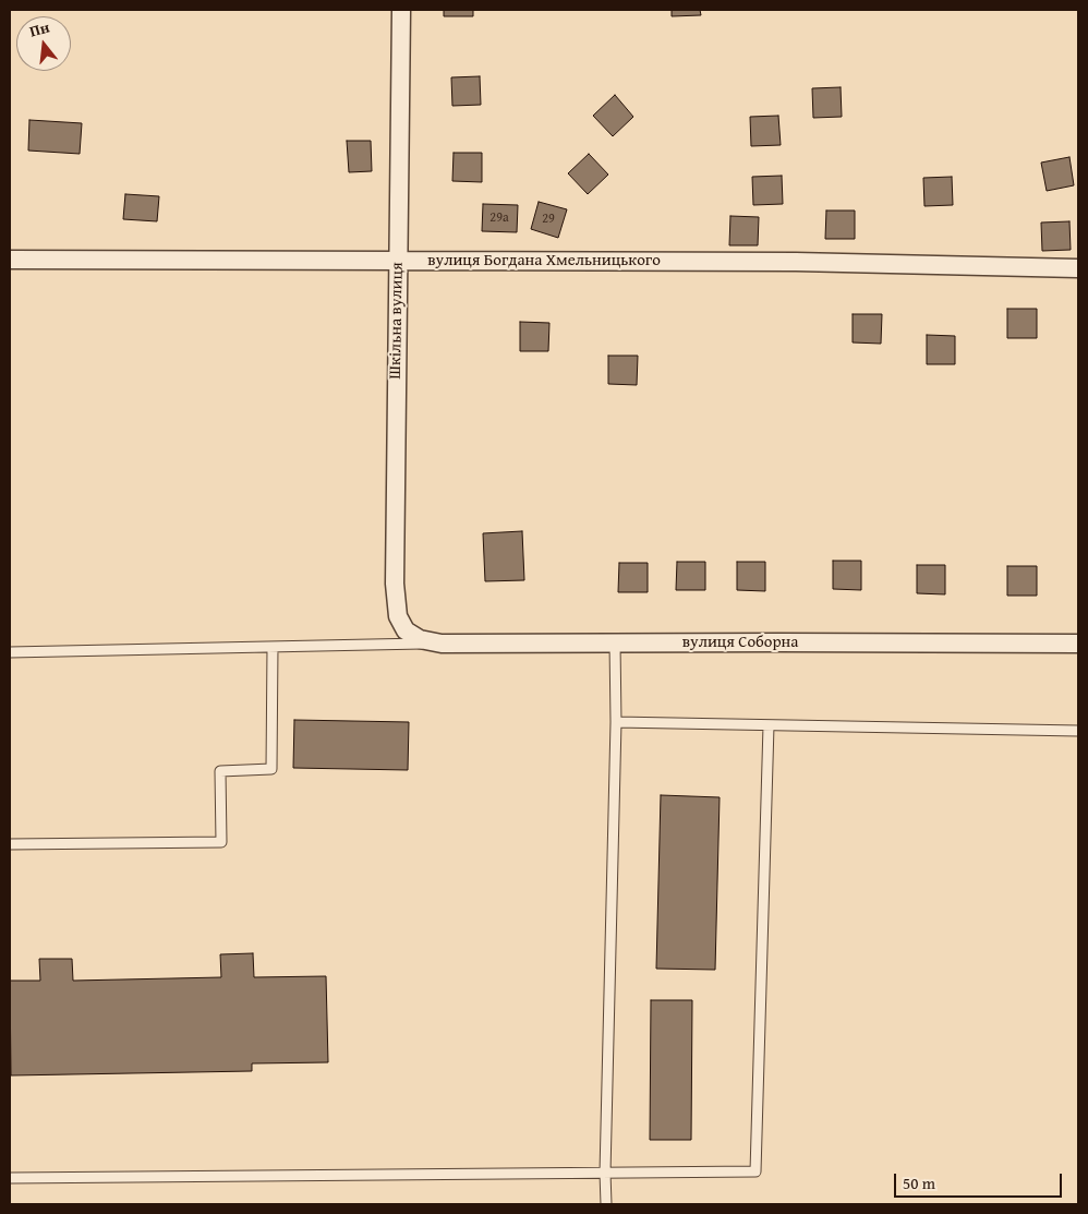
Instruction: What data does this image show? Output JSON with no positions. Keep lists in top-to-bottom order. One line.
{"streets":{"street":["вулиця Богдана Хмельницького","Шкільна вулиця","вулиця Соборна"]},"crossings":[["вулиця Богдана Хмельницького","Шкільна вулиця"],["Шкільна вулиця","вулиця Соборна"]],"house_numbers":["29а","29"],"scale_bar":"50 m","north":"top"}
